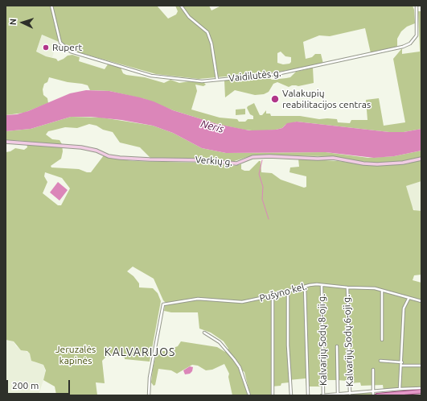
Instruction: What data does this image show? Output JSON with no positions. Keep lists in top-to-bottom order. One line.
{"streets":{"main road":["Verkių g."],"street":["Vaidilutės g.","Pušyno kel.","Kalvarijų Sodų 8-oji g.","Kalvarijų Sodų 6-oji g."]},"crossings":[["Pušyno kel.","Kalvarijų Sodų 8-oji g."],["Pušyno kel.","Kalvarijų Sodų 6-oji g."]],"districts":["KALVARIJOS"],"water":["Neris"],"parks":["Jeruzalės kapinės"],"places":["Rupert","Valakupių reabilitacijos centras"],"scale_bar":"200 m","north":"left"}
